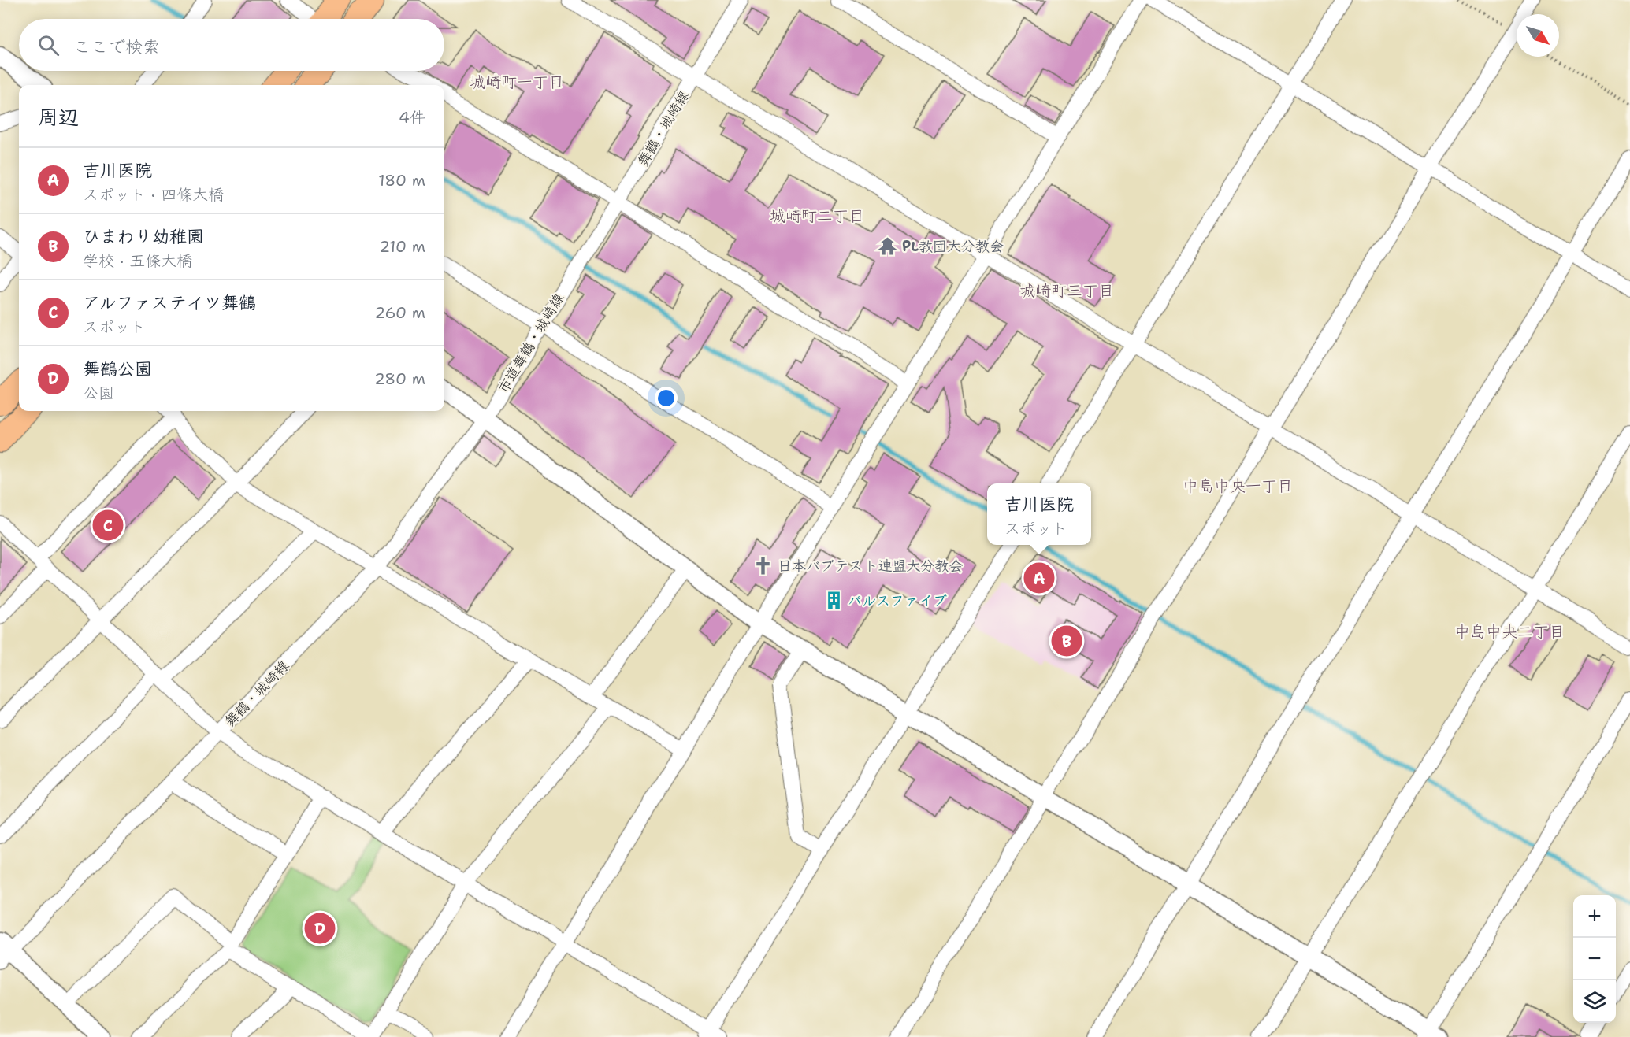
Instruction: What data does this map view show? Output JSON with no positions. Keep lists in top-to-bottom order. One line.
{"streets":{"street":["舞鶴・城崎線","市道舞鶴・城崎線"]},"crossings":[["舞鶴・城崎線","市道舞鶴・城崎線"]],"districts":["城崎町一丁目","城崎町二丁目","城崎町三丁目","中島中央一丁目","中島中央二丁目"],"places":{"temple":["PL教団大分教会"],"church":["日本バブテスト連盟大分教会"],"building":["パルスファイブ"]},"north":"bottom right","page":{"search":"ここで検索","heading":["周辺","4件"],"list":[{"mark":"A","name":"吉川医院","note":"スポット · 四條大橋","value":"180 m"},{"mark":"B","name":"ひまわり幼稚園","note":"学校 · 五條大橋","value":"210 m"},{"mark":"C","name":"アルファステイツ舞鶴","note":"スポット","value":"260 m"},{"mark":"D","name":"舞鶴公園","note":"公園","value":"280 m"}],"popup":["吉川医院","スポット"],"pins":["C","A","B","D"],"map_buttons":["+","−"]}}
